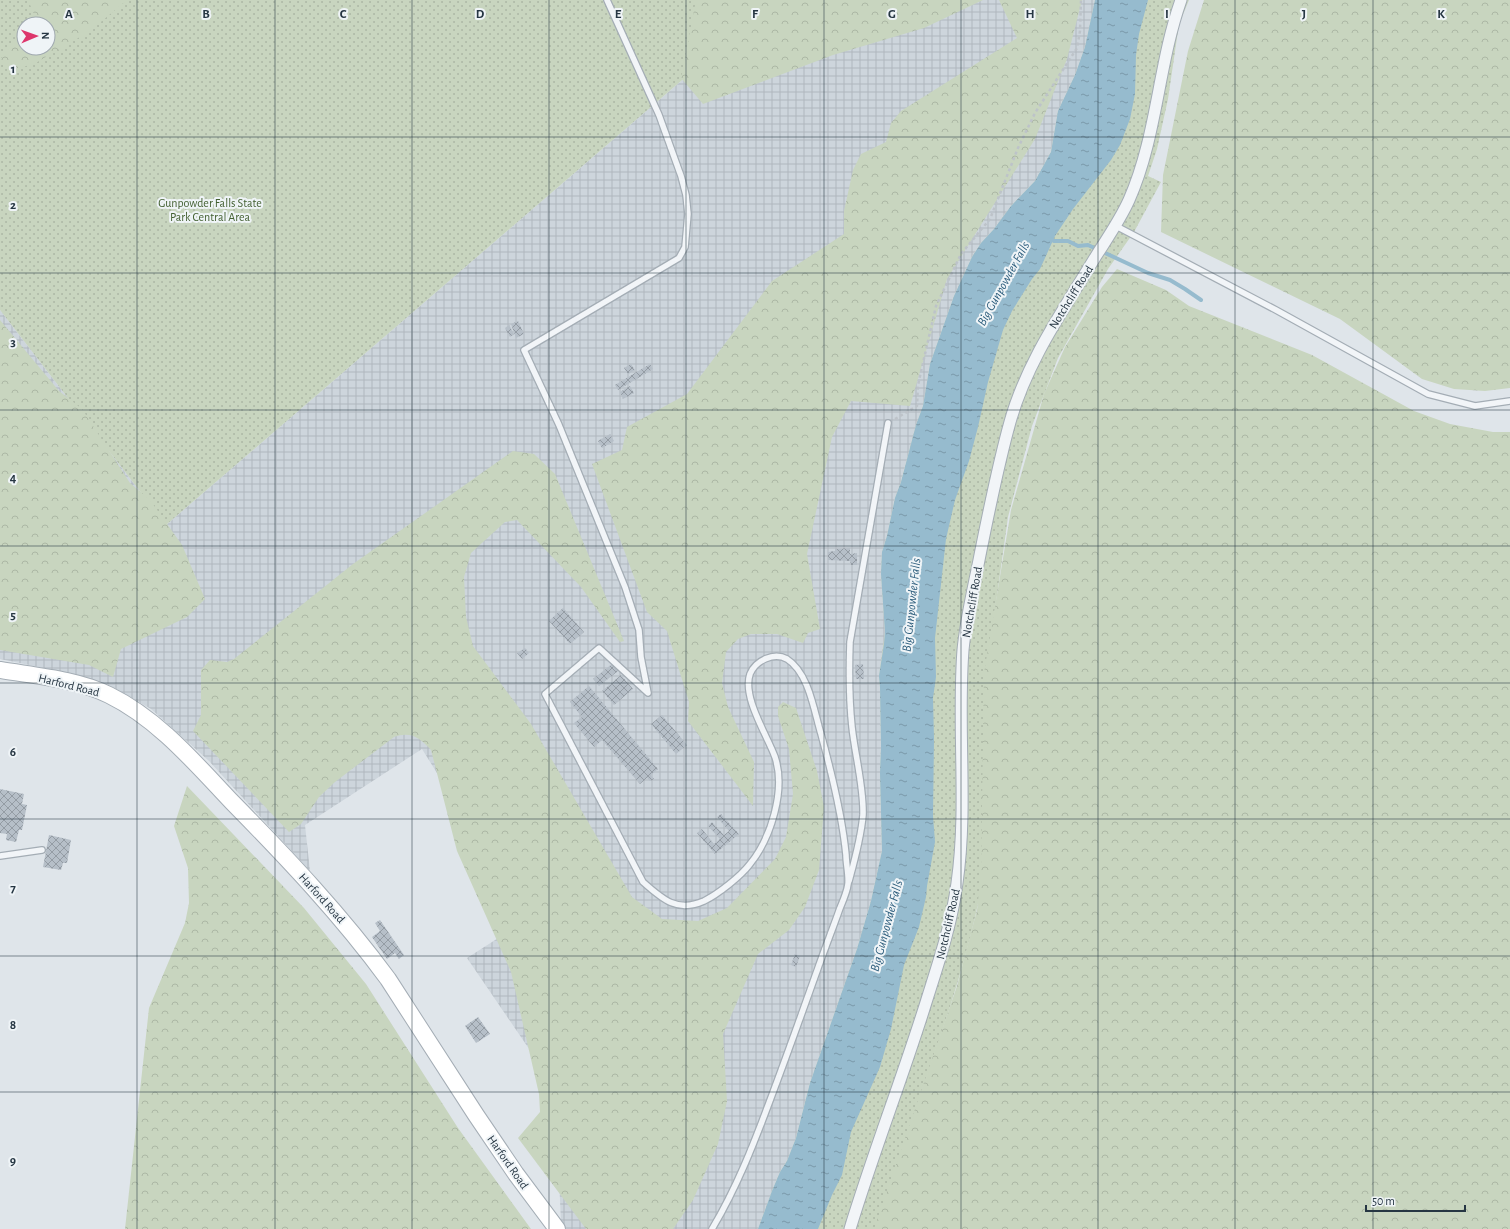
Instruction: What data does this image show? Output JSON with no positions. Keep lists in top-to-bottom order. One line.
{"streets":{"main road":["Harford Road"],"street":["Notchcliff Road"]},"water":["Big Gunpowder Falls"],"parks":["Gunpowder Falls State Park Central Area"],"scale_bar":"50 m","north":"right","grid":{"columns":["A","B","C","D","E","F","G","H","I","J","K"],"rows":["1","2","3","4","5","6","7","8","9"]}}
